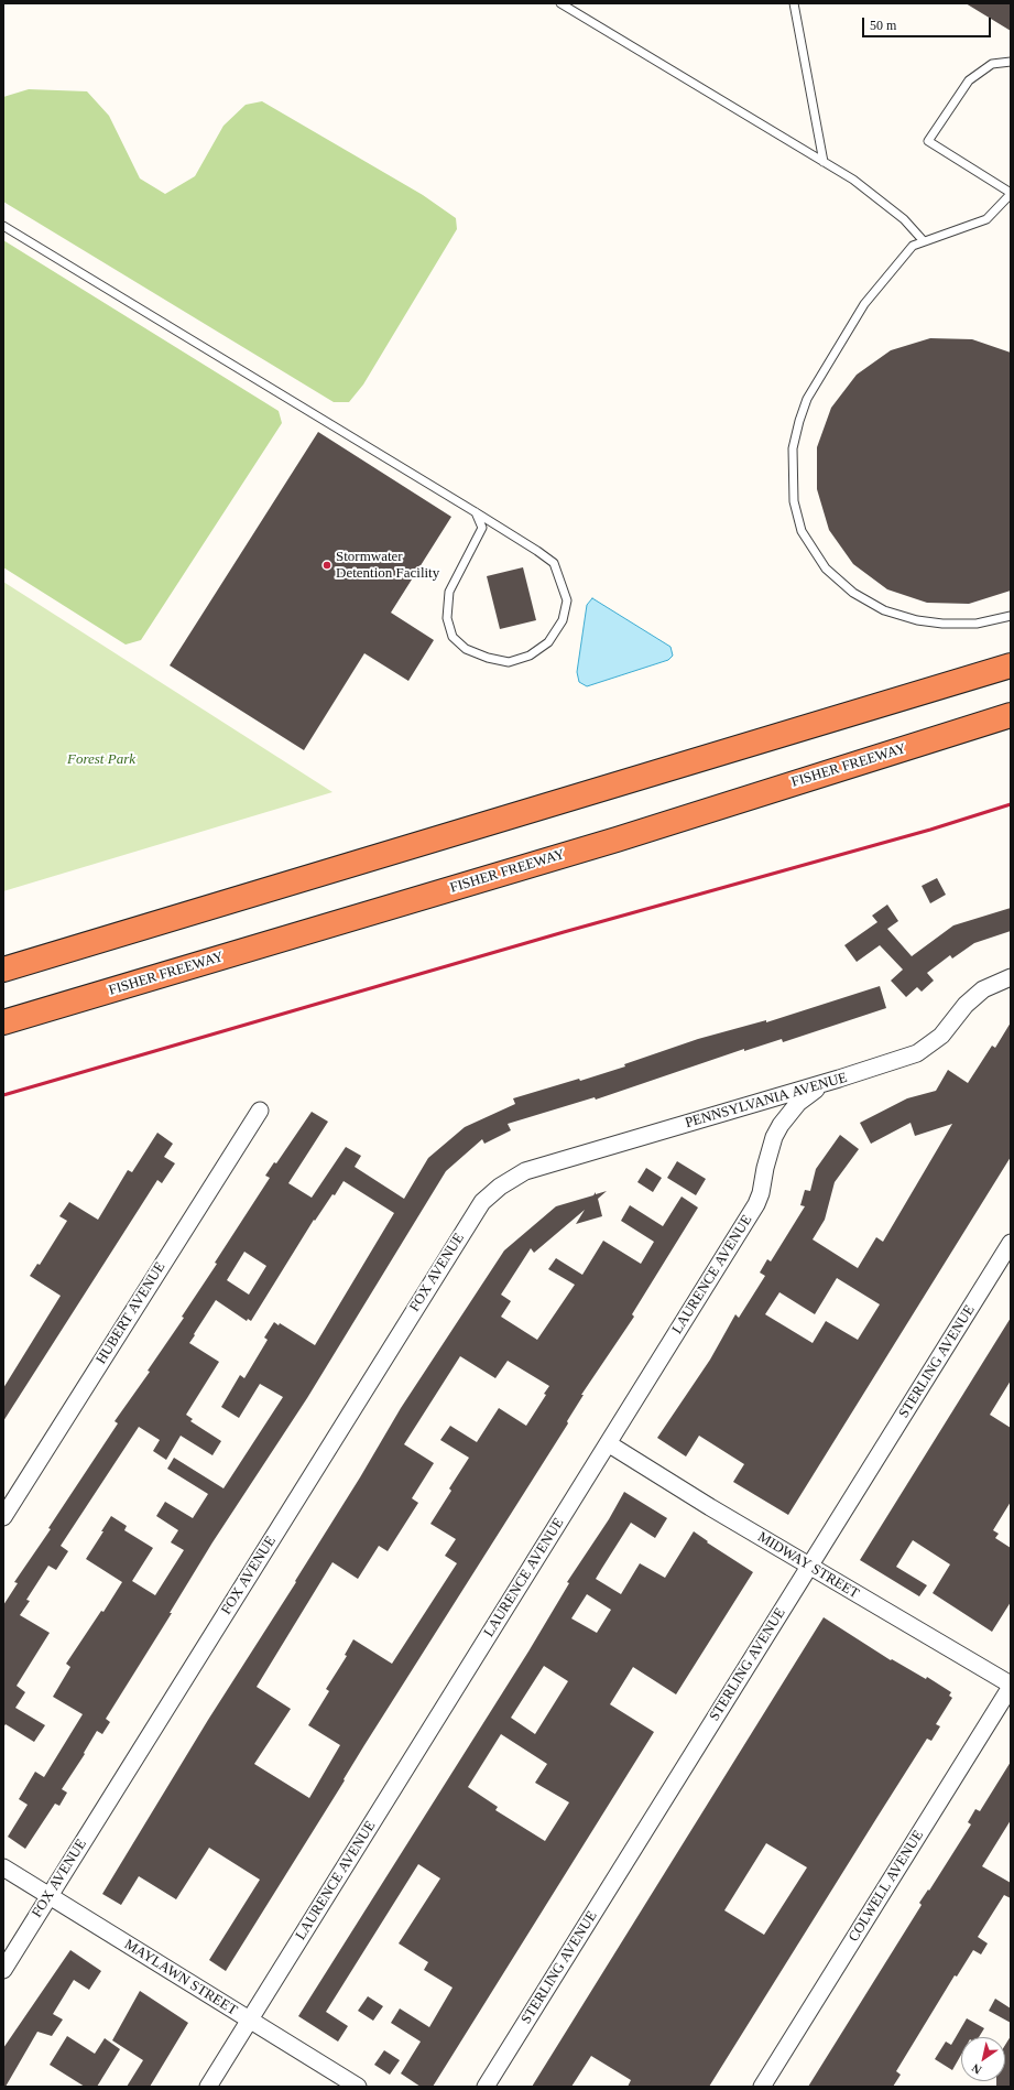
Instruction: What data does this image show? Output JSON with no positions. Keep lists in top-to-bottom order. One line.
{"streets":{"highway":["FISHER FREEWAY"],"street":["PENNSYLVANIA AVENUE","FOX AVENUE","LAURENCE AVENUE","HUBERT AVENUE","STERLING AVENUE","MIDWAY STREET","COLWELL AVENUE","MAYLAWN STREET"]},"crossings":[["PENNSYLVANIA AVENUE","FOX AVENUE"],["PENNSYLVANIA AVENUE","LAURENCE AVENUE"],["FOX AVENUE","MAYLAWN STREET"],["LAURENCE AVENUE","MIDWAY STREET"],["LAURENCE AVENUE","MAYLAWN STREET"],["STERLING AVENUE","MIDWAY STREET"],["MIDWAY STREET","COLWELL AVENUE"]],"parks":["Forest Park"],"places":["Stormwater Detention Facility"],"scale_bar":"50 m","north":"bottom left"}
